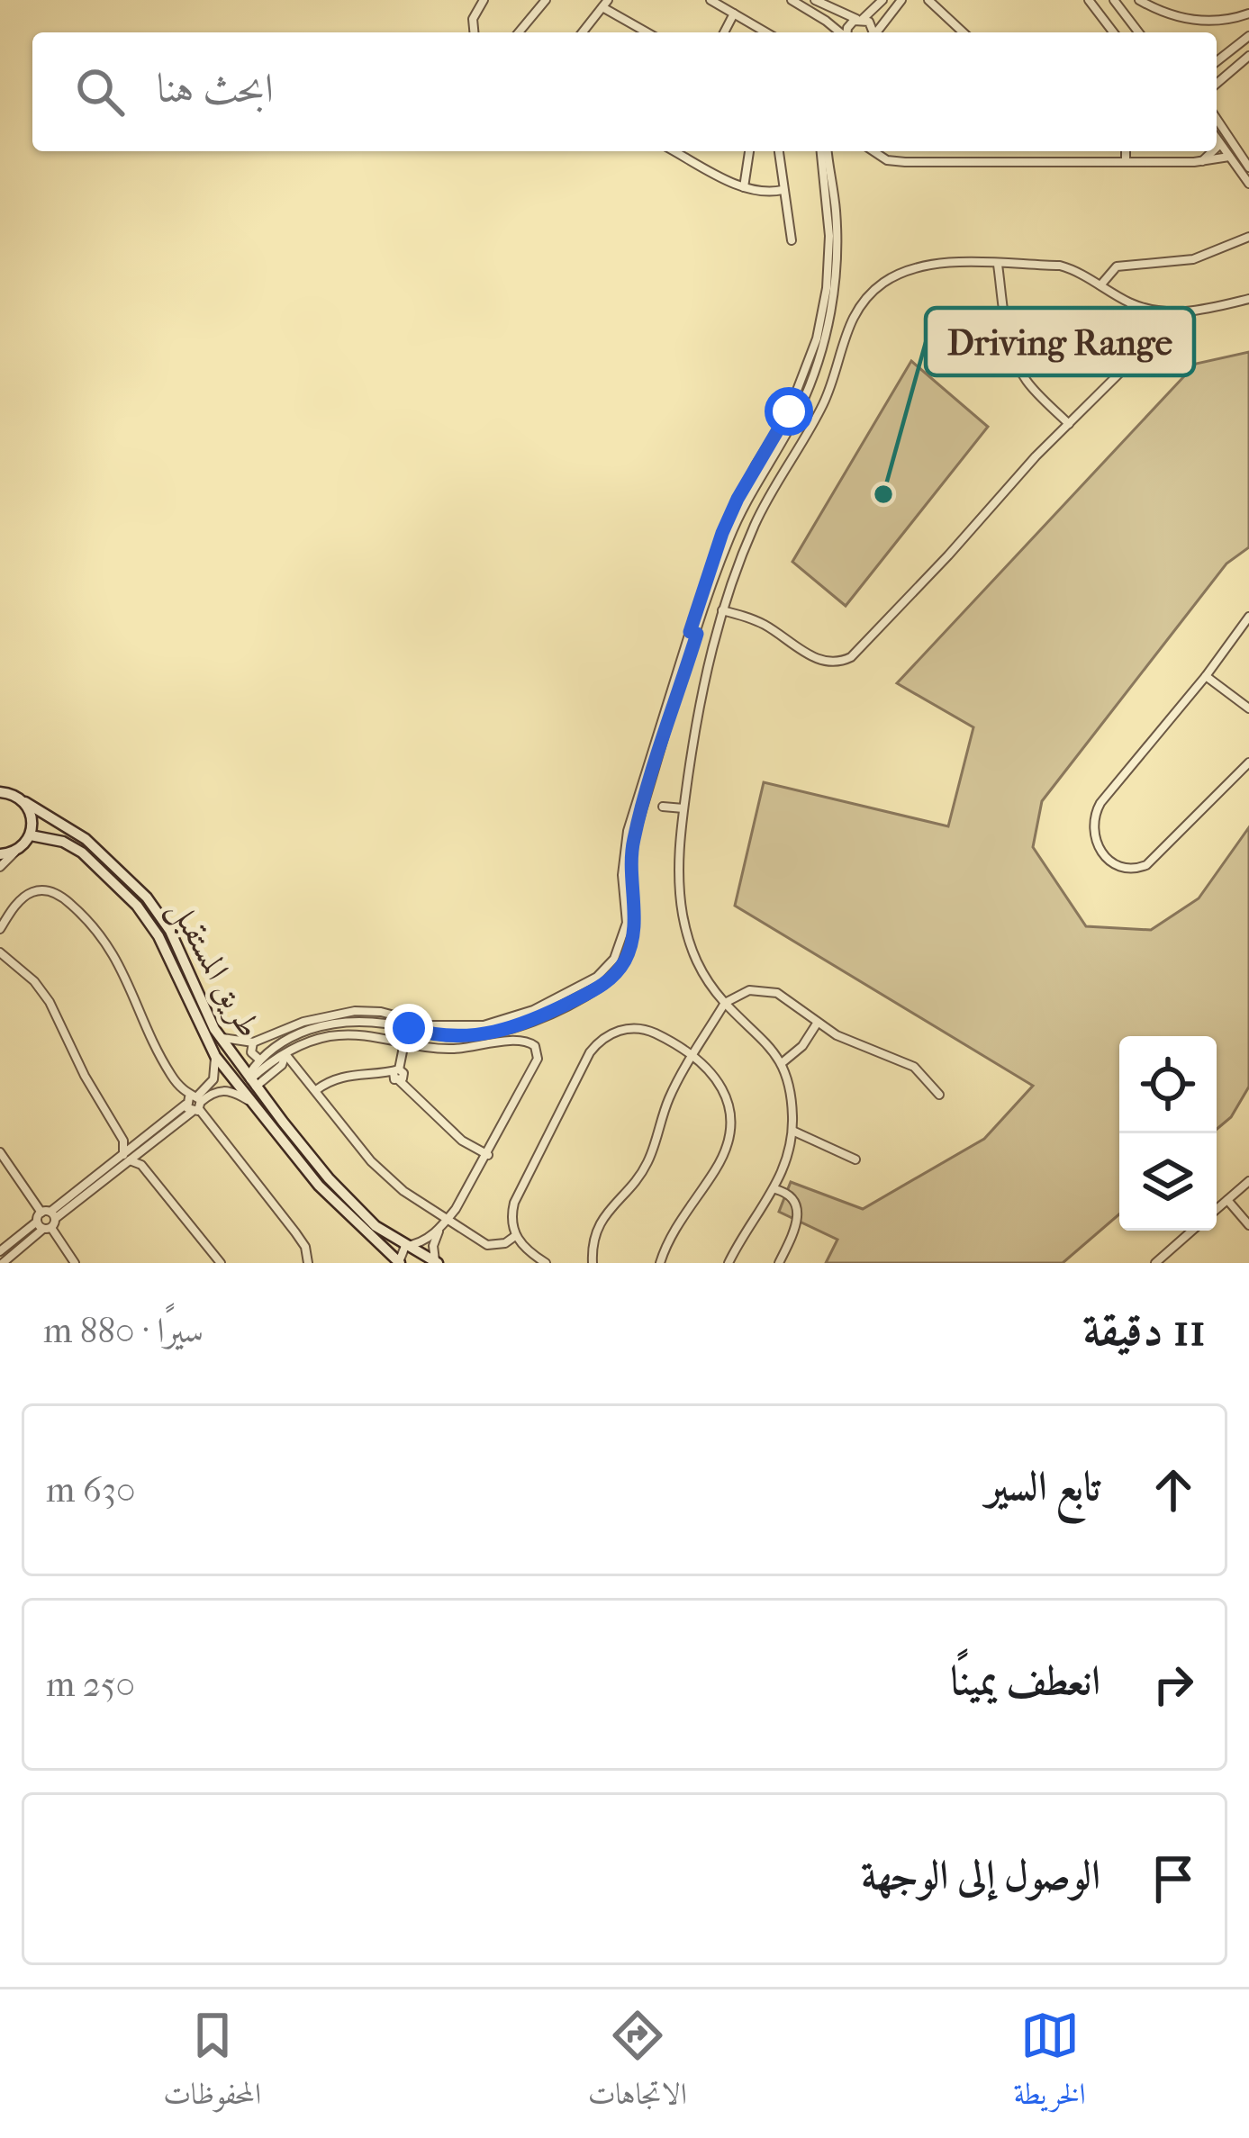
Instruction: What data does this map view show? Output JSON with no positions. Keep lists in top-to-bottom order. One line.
{"streets":{"main road":["طريق المستقبل"]},"places":["Driving Range"],"page":{"search":"ابحث هنا","heading":["11 دقيقة","سيرًا · 880 m"],"list":[["تابع السير","630 m"],["انعطف يمينًا","250 m"],"الوصول إلى الوجهة"],"nav":["الخريطة","الاتجاهات","المحفوظات"]}}
